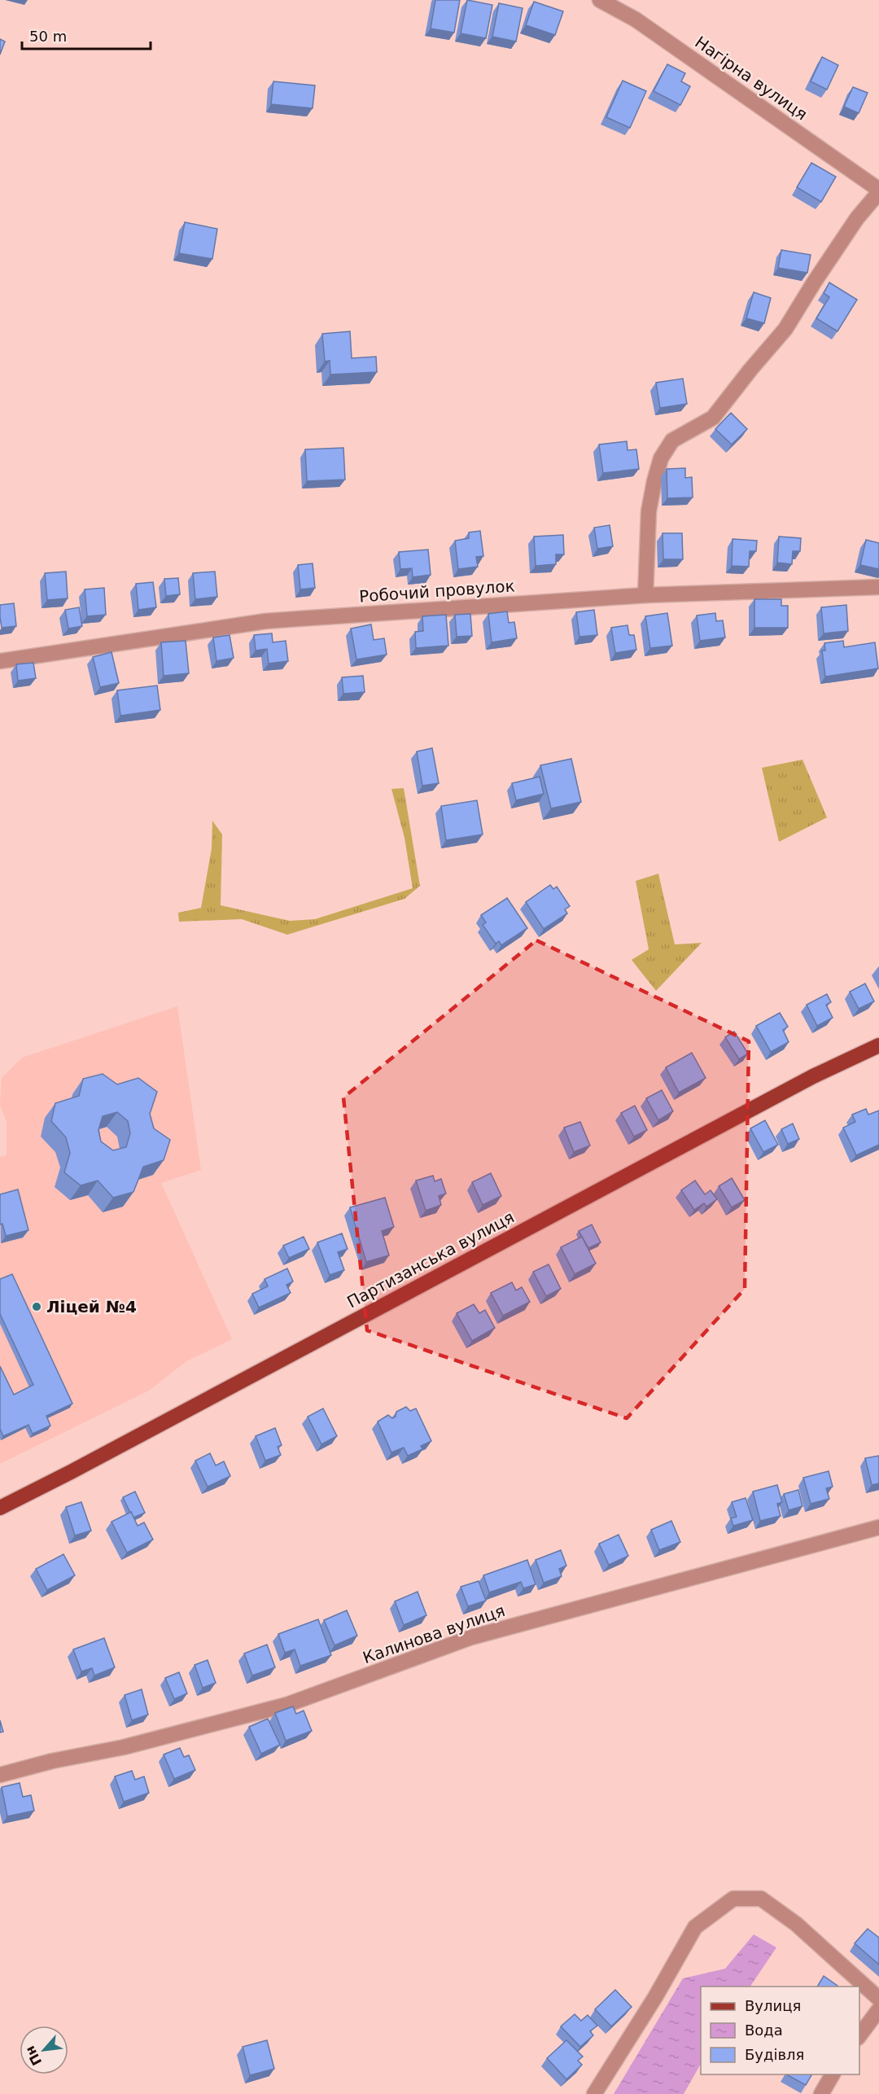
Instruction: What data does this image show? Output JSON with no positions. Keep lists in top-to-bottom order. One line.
{"streets":{"main road":["Партизанська вулиця"],"street":["Нагірна вулиця","Робочий провулок","Калинова вулиця"]},"places":["Ліцей №4"],"legend":["Вулиця","Вода","Будівля"],"scale_bar":"50 m","north":"bottom left"}
